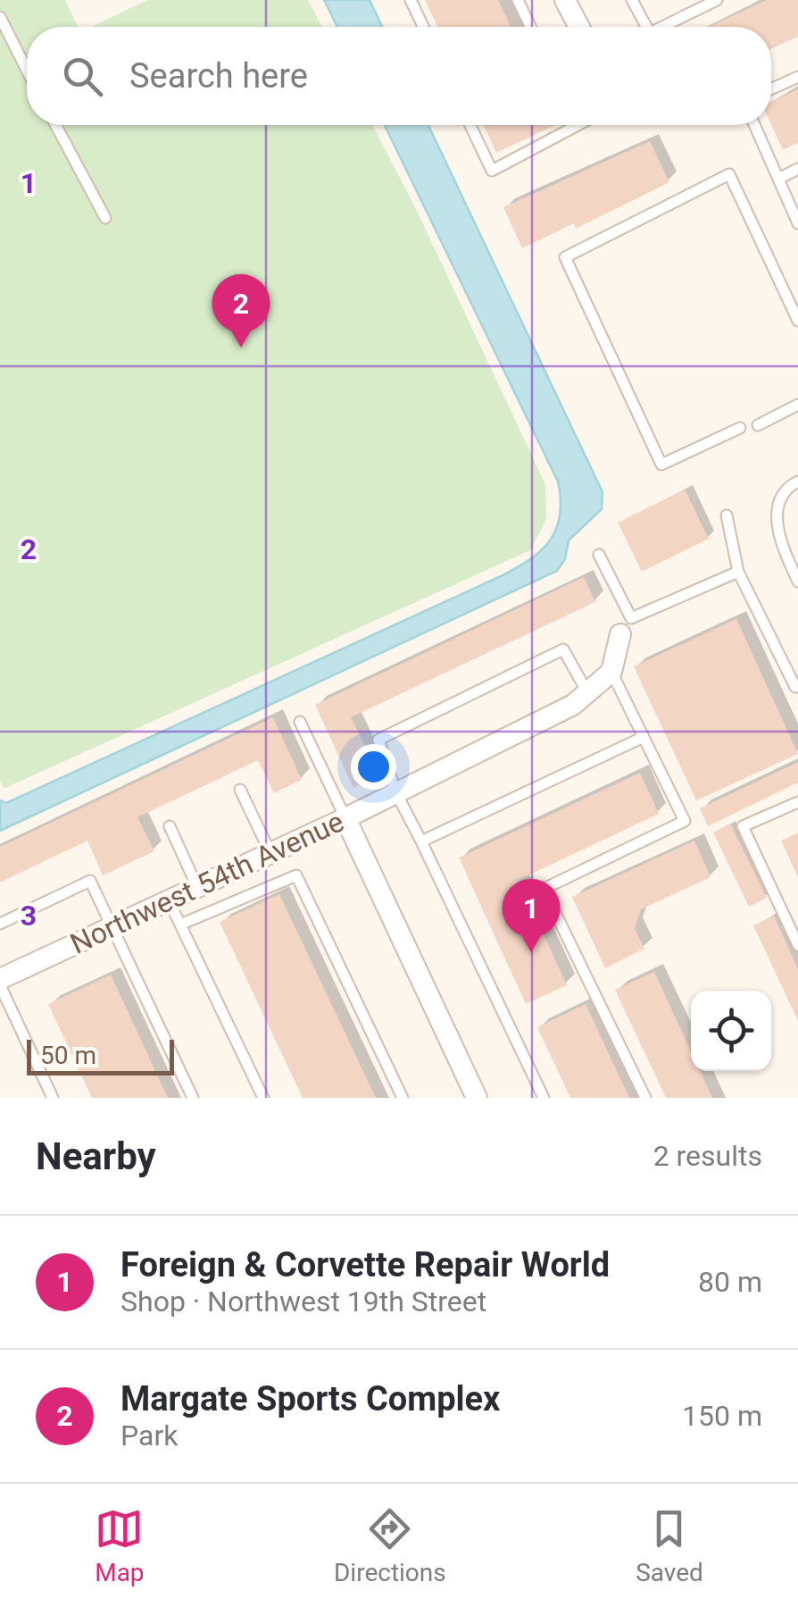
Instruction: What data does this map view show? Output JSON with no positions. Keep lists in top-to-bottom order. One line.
{"streets":{"street":["Northwest 54th Avenue"]},"scale_bar":"50 m","page":{"search":"Search here","pins":["2","1"],"scale":"50 m","heading":["Nearby","2 results"],"list":[{"mark":"1","name":"Foreign & Corvette Repair World","note":"Shop · Northwest 19th Street","value":"80 m"},{"mark":"2","name":"Margate Sports Complex","note":"Park","value":"150 m"}],"nav":["Map","Directions","Saved"]},"grid":{"rows":["1","2","3"]}}
